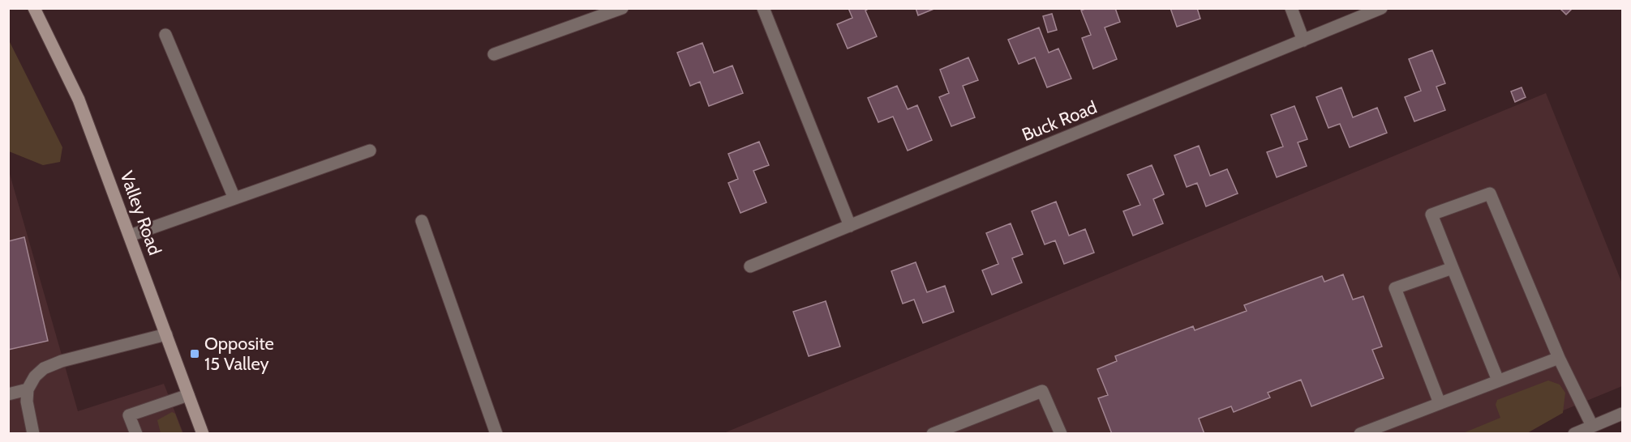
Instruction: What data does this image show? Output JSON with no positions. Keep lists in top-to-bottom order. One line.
{"streets":{"main road":["Valley Road"],"street":["Buck Road"]},"places":{"transit":["Opposite 15 Valley"]}}
